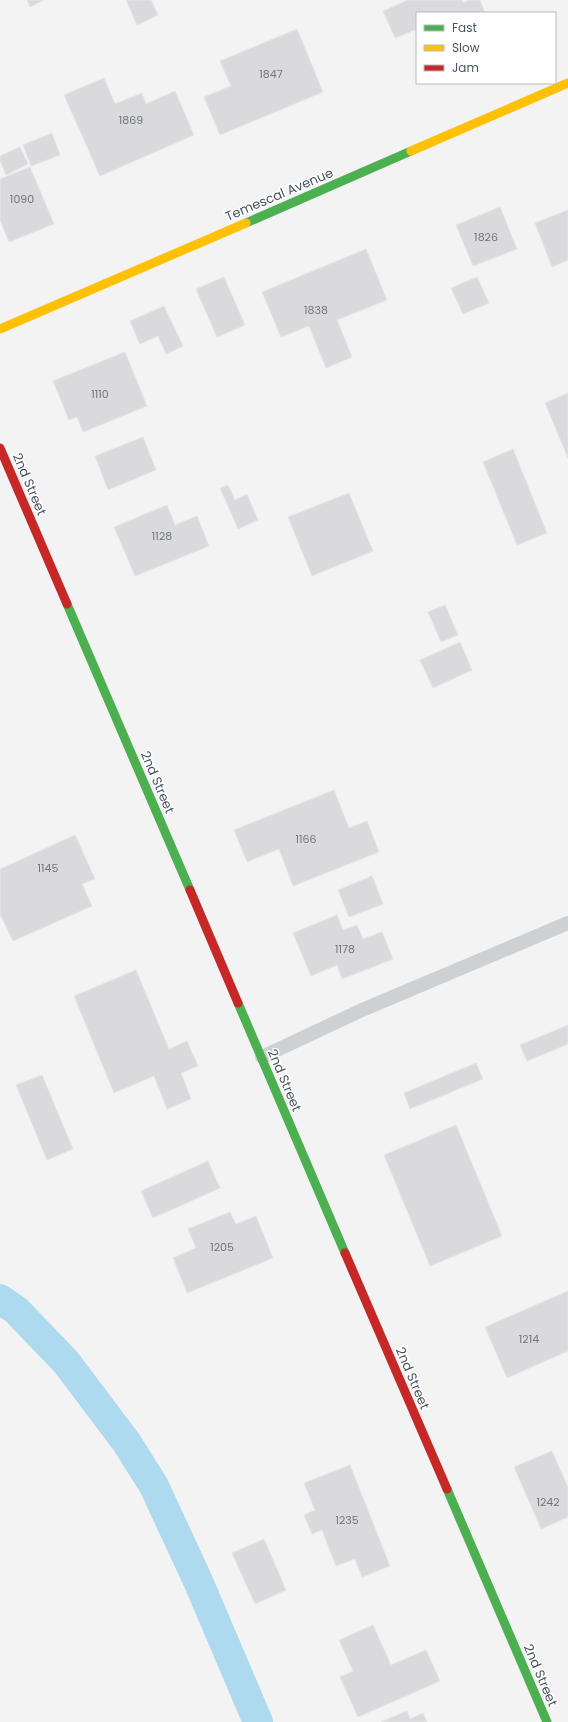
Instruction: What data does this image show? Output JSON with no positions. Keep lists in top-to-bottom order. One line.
{"streets":{"street":["Temescal Avenue","2nd Street"]},"house_numbers":["1847","1869","1090","1826","1838","1110","1128","1166","1145","1178","1205","1214","1242","1235"],"legend":["Fast","Slow","Jam"]}
